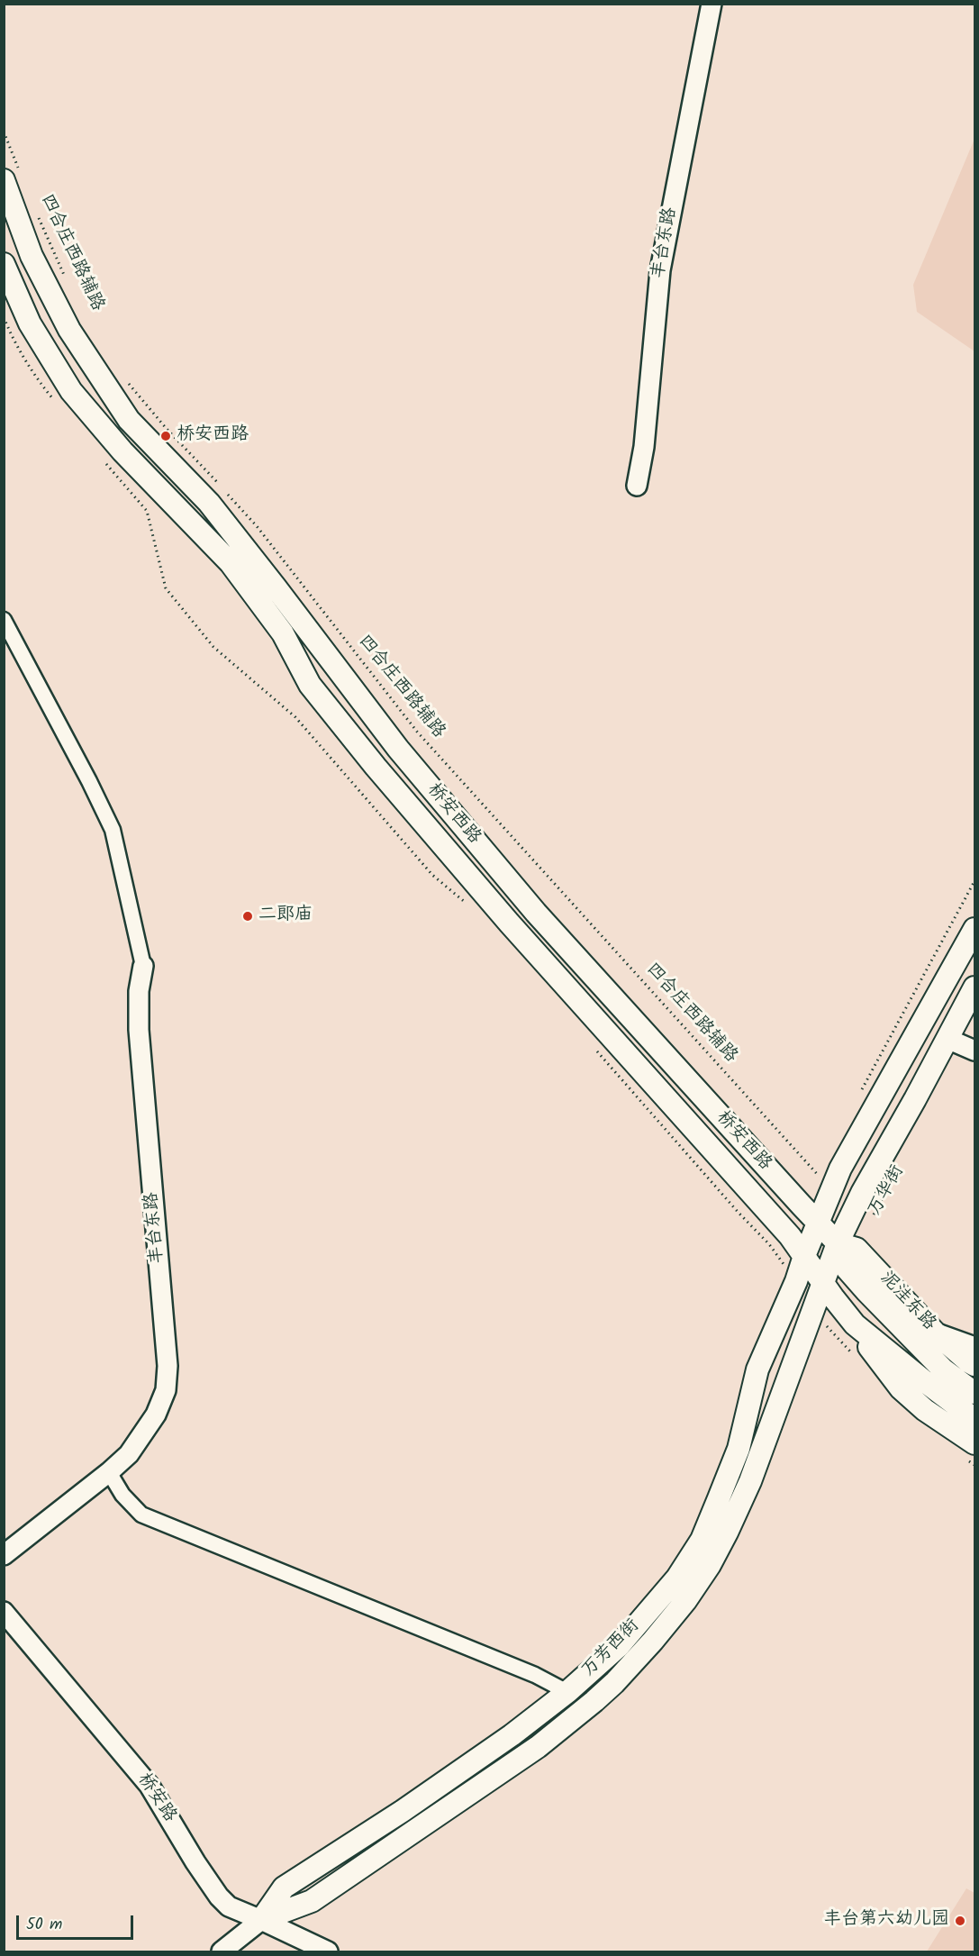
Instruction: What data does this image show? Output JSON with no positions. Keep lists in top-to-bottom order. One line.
{"streets":{"main road":["桥安西路","万华街","泥洼东路","万芳西街"],"street":["丰台东路","桥安路"],"path":["四合庄西路辅路"]},"crossings":[["桥安西路","万华街"],["桥安西路","泥洼东路"],["桥安西路","万芳西街"],["万华街","泥洼东路"],["万华街","万芳西街"],["万芳西街","桥安路"]],"places":["桥安西路","二郎庙","丰台第六幼儿园"],"scale_bar":"50 m"}
